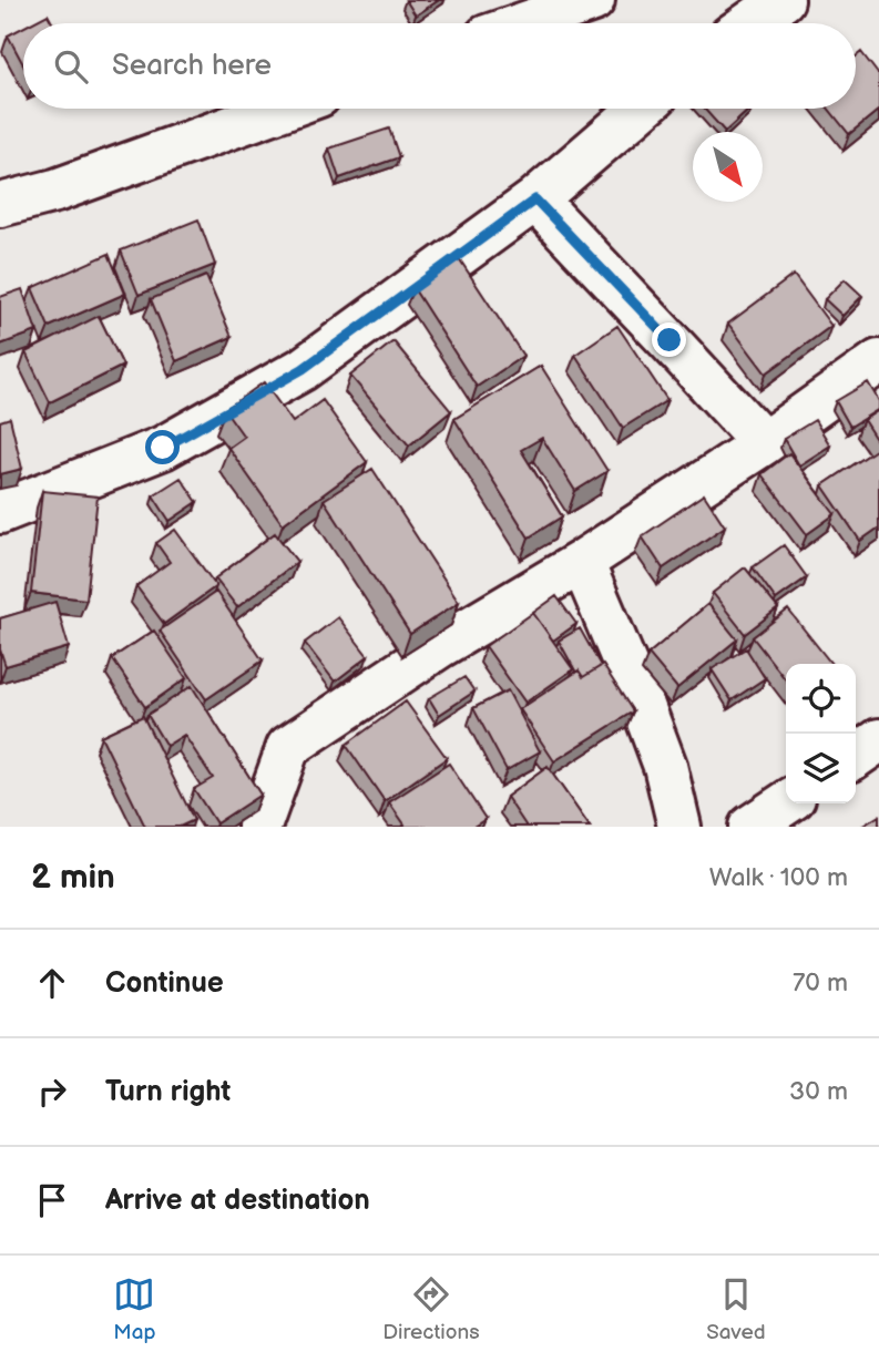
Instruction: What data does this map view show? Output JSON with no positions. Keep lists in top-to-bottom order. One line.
{"north":"bottom right","page":{"search":"Search here","heading":["2 min","Walk · 100 m"],"list":[["Continue","70 m"],["Turn right","30 m"],"Arrive at destination"],"nav":["Map","Directions","Saved"]}}
